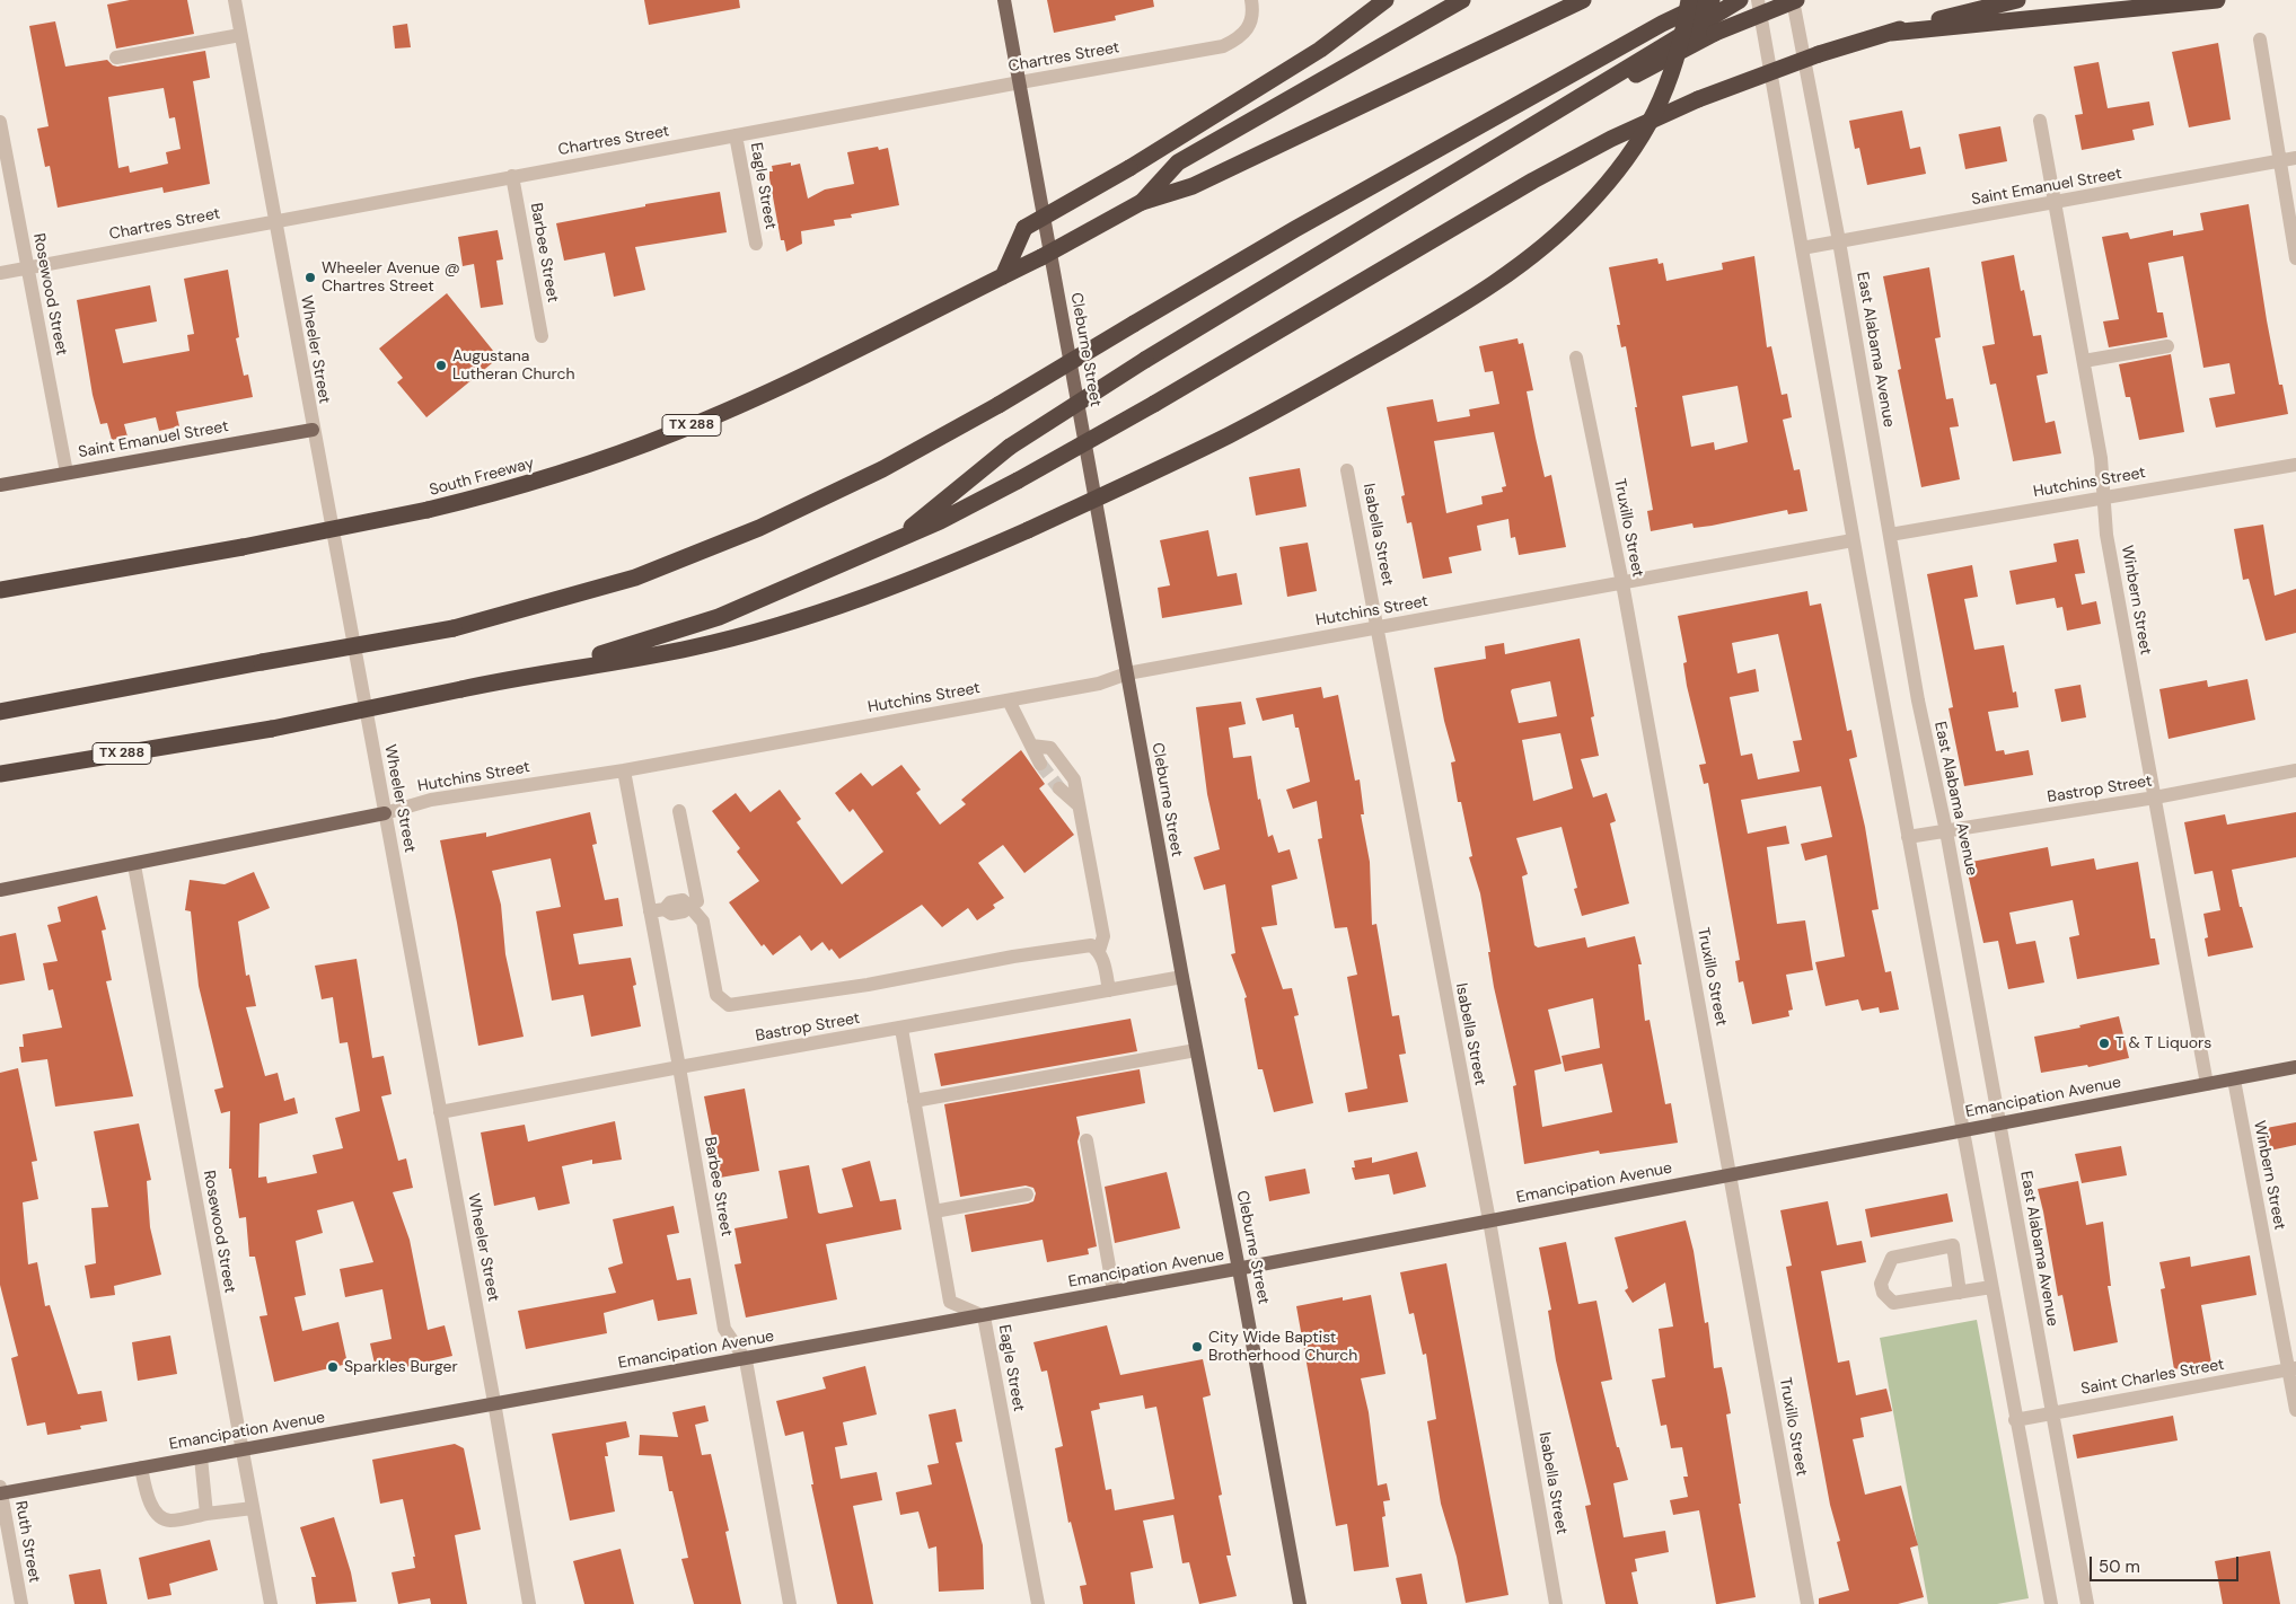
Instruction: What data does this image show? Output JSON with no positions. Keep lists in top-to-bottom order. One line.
{"streets":{"highway":["TX 288","South Freeway"],"main road":["Saint Emanuel Street","Cleburne Street","Hutchins Street","Emancipation Avenue"],"street":["Chartres Street","Eagle Street","Barbee Street","Rosewood Street","Wheeler Street","East Alabama Avenue","Truxillo Street","Isabella Street","Winbern Street","Bastrop Street","Saint Charles Street","Ruth Street"]},"crossings":[["Chartres Street","Eagle Street"],["Chartres Street","Barbee Street"],["Chartres Street","Rosewood Street"],["Chartres Street","Wheeler Street"],["Chartres Street","Cleburne Street"],["Eagle Street","Bastrop Street"],["Eagle Street","Emancipation Avenue"],["Saint Emanuel Street","Rosewood Street"],["Saint Emanuel Street","Wheeler Street"],["Saint Emanuel Street","East Alabama Avenue"],["Saint Emanuel Street","Winbern Street"],["Barbee Street","Hutchins Street"],["Barbee Street","Bastrop Street"],["Barbee Street","Emancipation Avenue"],["Rosewood Street","Hutchins Street"],["Rosewood Street","Emancipation Avenue"],["Wheeler Street","Hutchins Street"],["Wheeler Street","Bastrop Street"],["Wheeler Street","Emancipation Avenue"],["Cleburne Street","Hutchins Street"],["Cleburne Street","Bastrop Street"],["Cleburne Street","Emancipation Avenue"],["East Alabama Avenue","Hutchins Street"],["East Alabama Avenue","Bastrop Street"],["East Alabama Avenue","Emancipation Avenue"],["East Alabama Avenue","Saint Charles Street"],["Hutchins Street","Truxillo Street"],["Hutchins Street","Isabella Street"],["Hutchins Street","Winbern Street"],["Truxillo Street","Emancipation Avenue"],["Isabella Street","Emancipation Avenue"],["Winbern Street","Bastrop Street"],["Winbern Street","Emancipation Avenue"],["Winbern Street","Saint Charles Street"],["Emancipation Avenue","Ruth Street"]],"places":["Wheeler Avenue @ Chartres Street","Augustana Lutheran Church","T & T Liquors","City Wide Baptist Brotherhood Church","Sparkles Burger"],"scale_bar":"50 m"}
